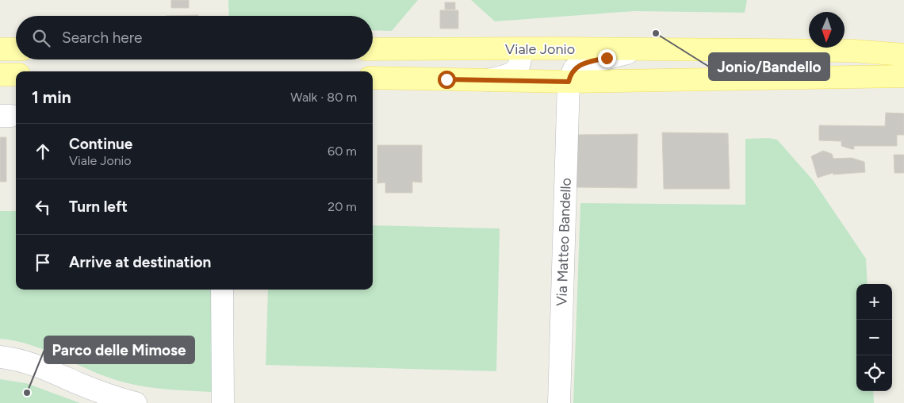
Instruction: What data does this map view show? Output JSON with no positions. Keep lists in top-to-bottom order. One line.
{"streets":{"main road":["Viale Jonio"],"street":["Via Matteo Bandello"]},"places":["Jonio/Bandello","Parco delle Mimose"],"north":"bottom","page":{"search":"Search here","heading":["1 min","Walk · 80 m"],"list":[["Continue","Viale Jonio","60 m"],["Turn left","20 m"],"Arrive at destination"],"map_buttons":["+","−"]}}
